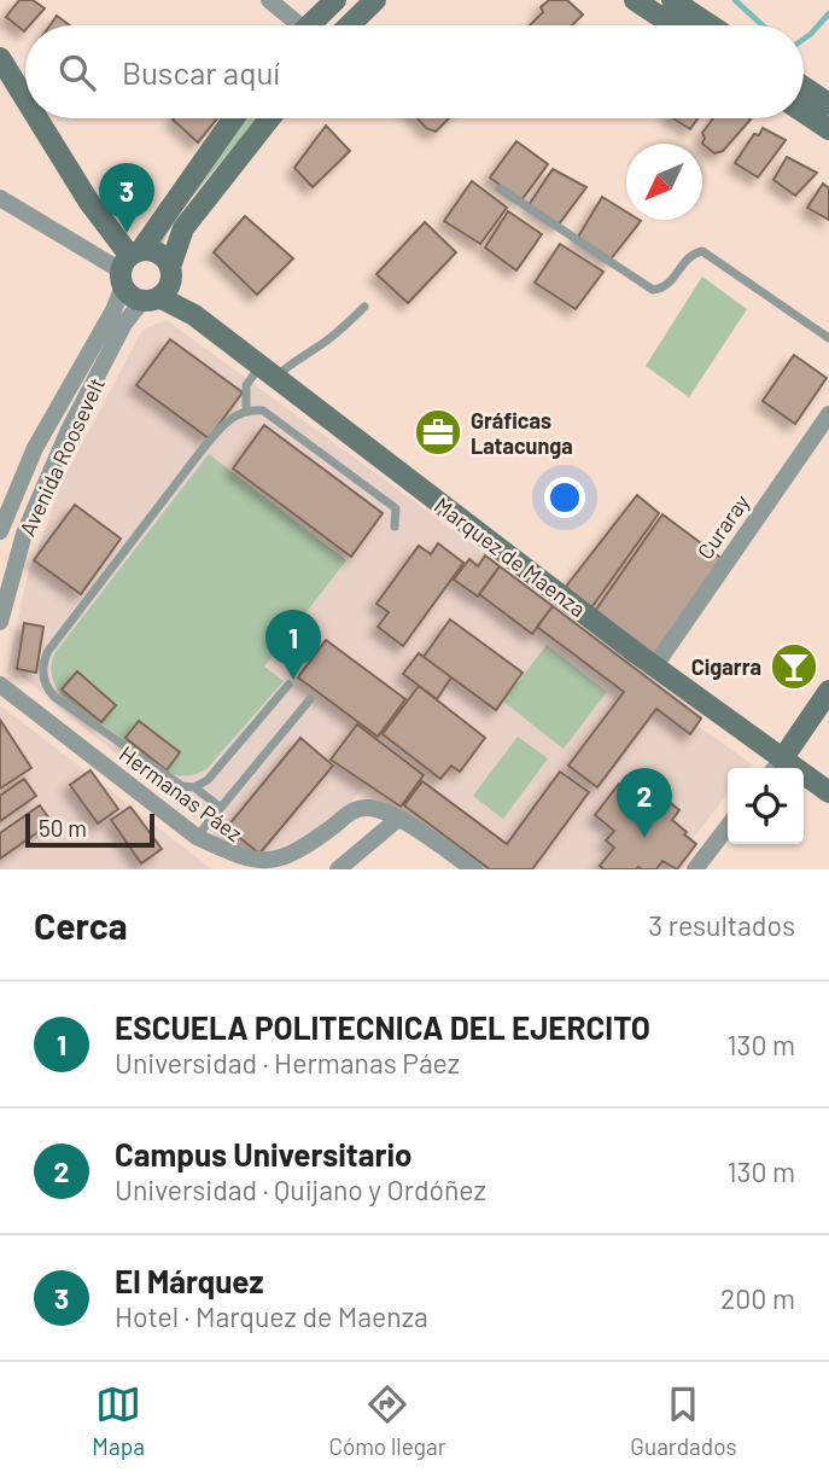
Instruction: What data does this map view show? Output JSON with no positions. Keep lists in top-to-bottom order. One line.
{"streets":{"street":["Avenida Roosevelt","Curaray","Marquez de Maenza","Hermanas Páez"]},"crossings":[["Avenida Roosevelt","Marquez de Maenza"],["Curaray","Marquez de Maenza"]],"places":{"office":["Gráficas Latacunga"],"bar":["Cigarra"]},"scale_bar":"50 m","north":"bottom left","page":{"search":"Buscar aquí","pins":["3","1","2"],"scale":"50 m","heading":["Cerca","3 resultados"],"list":[{"mark":"1","name":"ESCUELA POLITECNICA DEL EJERCITO","note":"Universidad · Hermanas Páez","value":"130 m"},{"mark":"2","name":"Campus Universitario","note":"Universidad · Quijano y Ordóñez","value":"130 m"},{"mark":"3","name":"El Márquez","note":"Hotel · Marquez de Maenza","value":"200 m"}],"nav":["Mapa","Cómo llegar","Guardados"]}}
